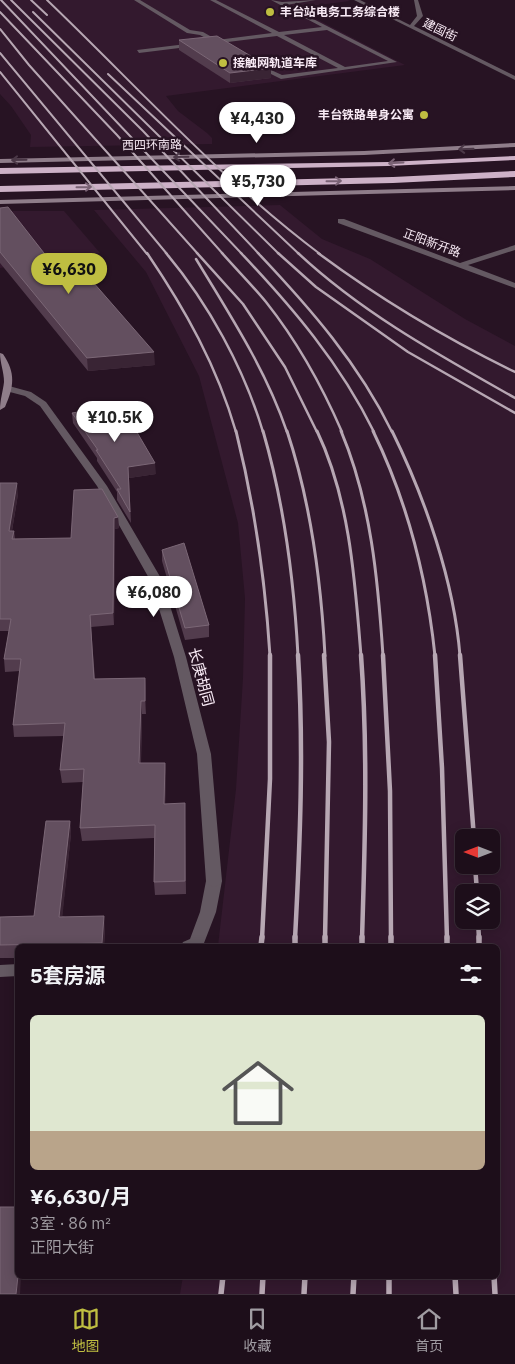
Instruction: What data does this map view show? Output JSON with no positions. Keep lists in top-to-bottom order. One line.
{"streets":{"highway":["西四环南路"],"street":["建国街","正阳新开路","长庚胡同"]},"places":["丰台站电务工务综合楼","接触网轨道车库","丰台铁路单身公寓"],"north":"left","page":{"price":["¥4,430","¥5,730","¥6,630","¥10.5K","¥6,080"],"heading":"5套房源","list":[{"name":"¥6,630/月","note":"3室 · 86 m² · 正阳大街"}],"tabs":["地图","收藏","首页"]}}
